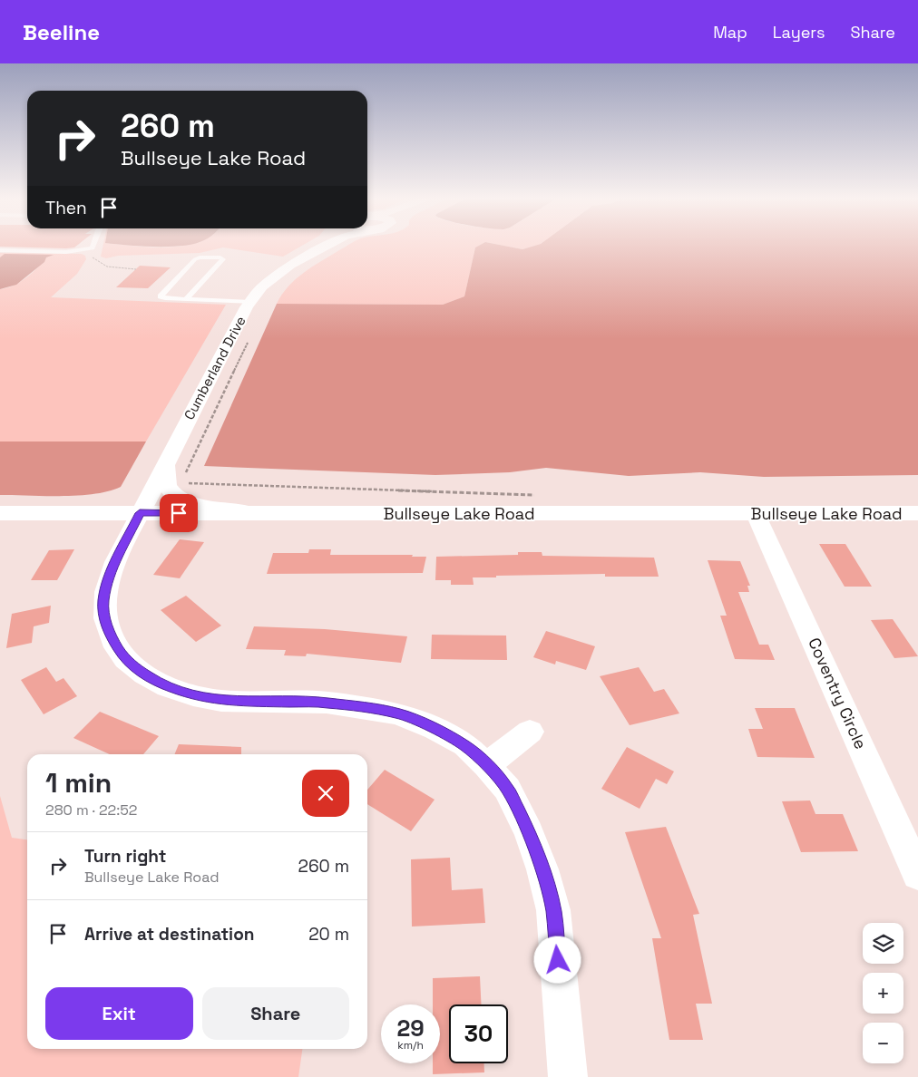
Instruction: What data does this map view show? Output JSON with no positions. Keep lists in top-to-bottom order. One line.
{"streets":{"street":["Cumberland Drive","Bullseye Lake Road","Coventry Circle"]},"crossings":[["Cumberland Drive","Bullseye Lake Road"],["Bullseye Lake Road","Coventry Circle"]],"page":{"header":"Beeline","nav":["Map","Layers","Share"],"turn":["260 m","Bullseye Lake Road"],"then":"Then","heading":["1 min","280 m · 22:52"],"list":[{"name":"Turn right","note":"Bullseye Lake Road","value":"260 m"},{"name":"Arrive at destination","value":"20 m"}],"map_buttons":["+","−"],"buttons":["Exit","Share"],"speed":"29 km/h","limit":"30"}}
